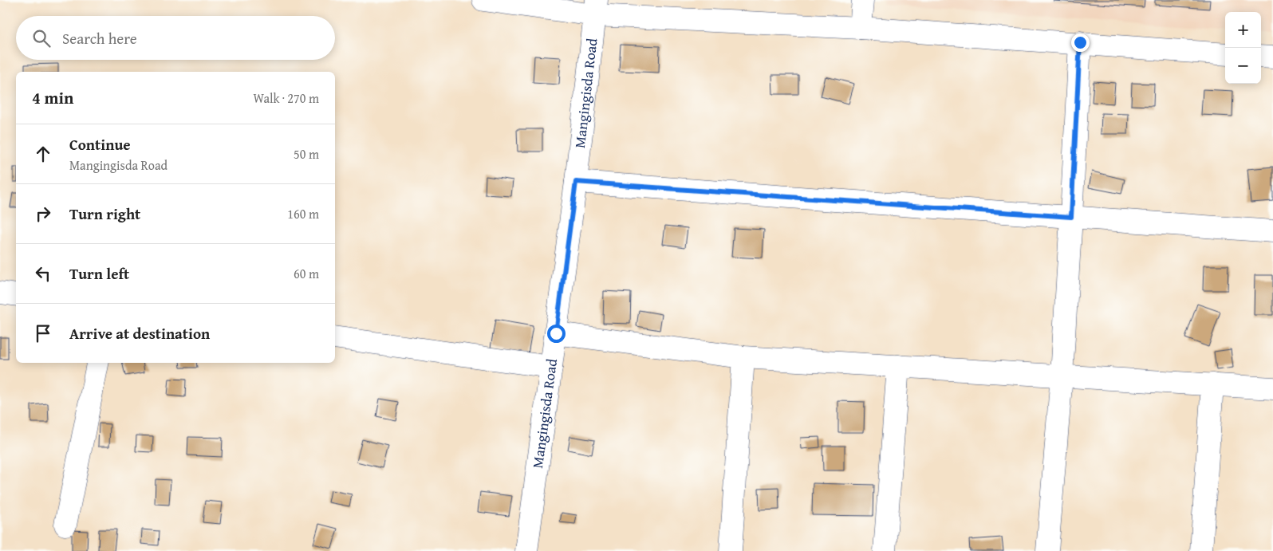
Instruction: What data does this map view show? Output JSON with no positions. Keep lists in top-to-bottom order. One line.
{"streets":{"street":["Mangingisda Road"]},"page":{"map_buttons":["+","−"],"search":"Search here","heading":["4 min","Walk · 270 m"],"list":[["Continue","Mangingisda Road","50 m"],["Turn right","160 m"],["Turn left","60 m"],"Arrive at destination"]}}
